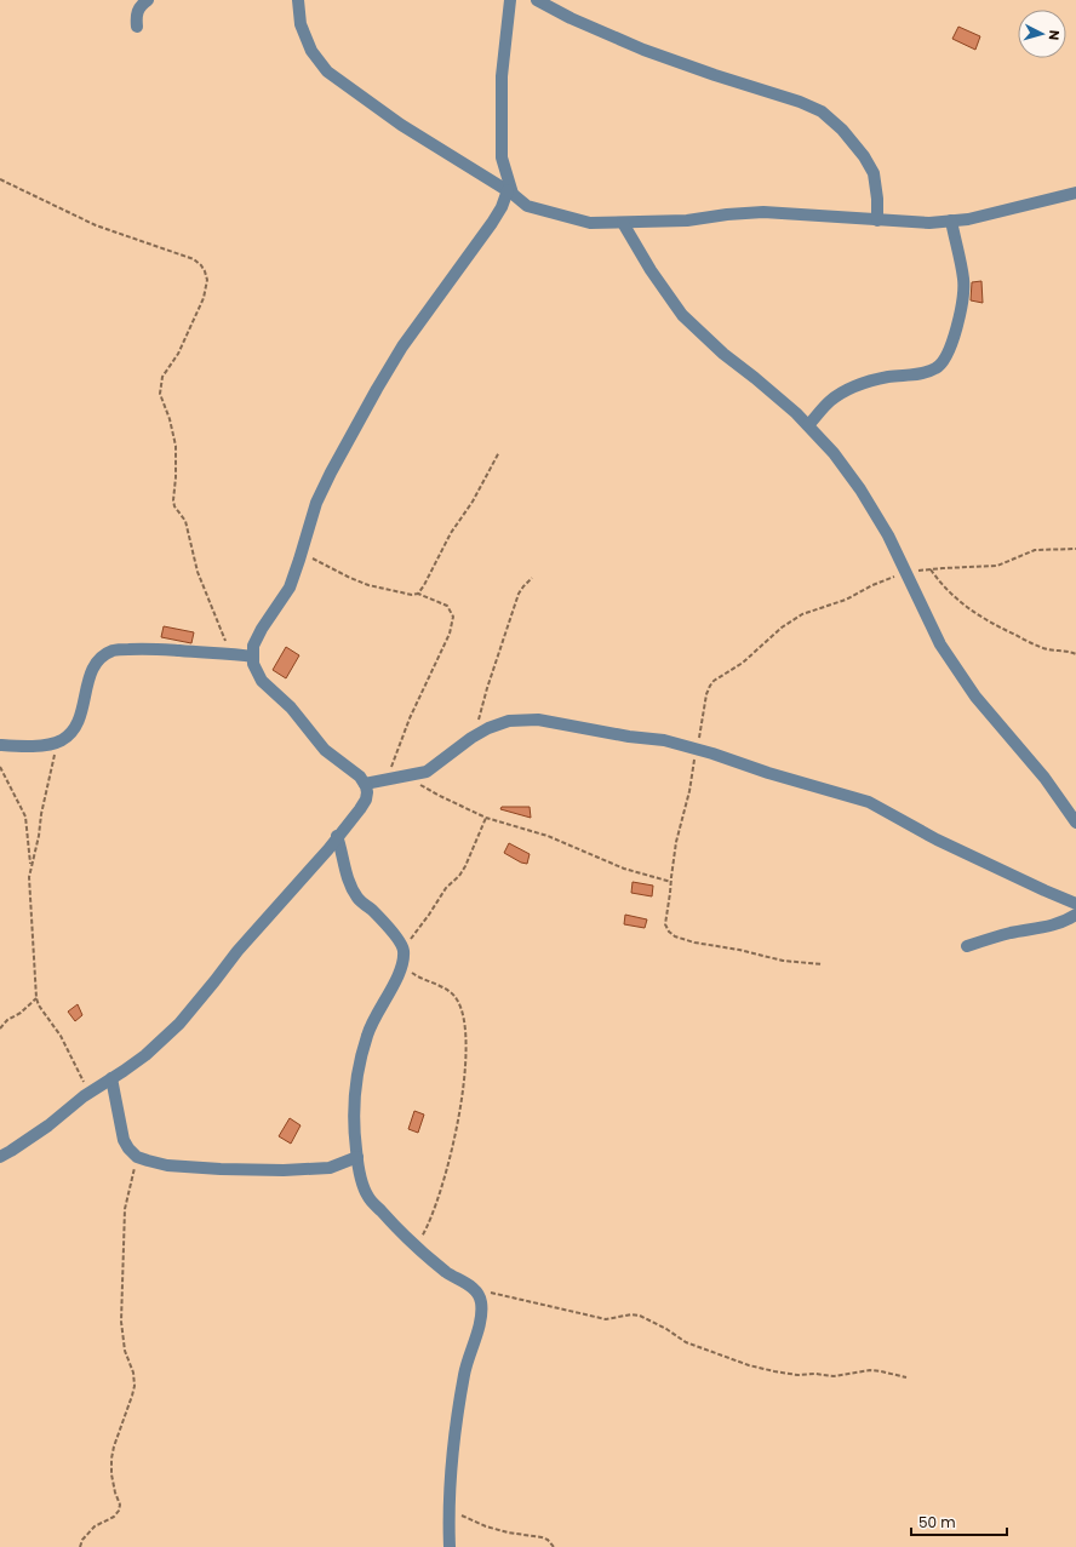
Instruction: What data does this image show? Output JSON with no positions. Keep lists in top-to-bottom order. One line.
{"scale_bar":"50 m","north":"right"}
